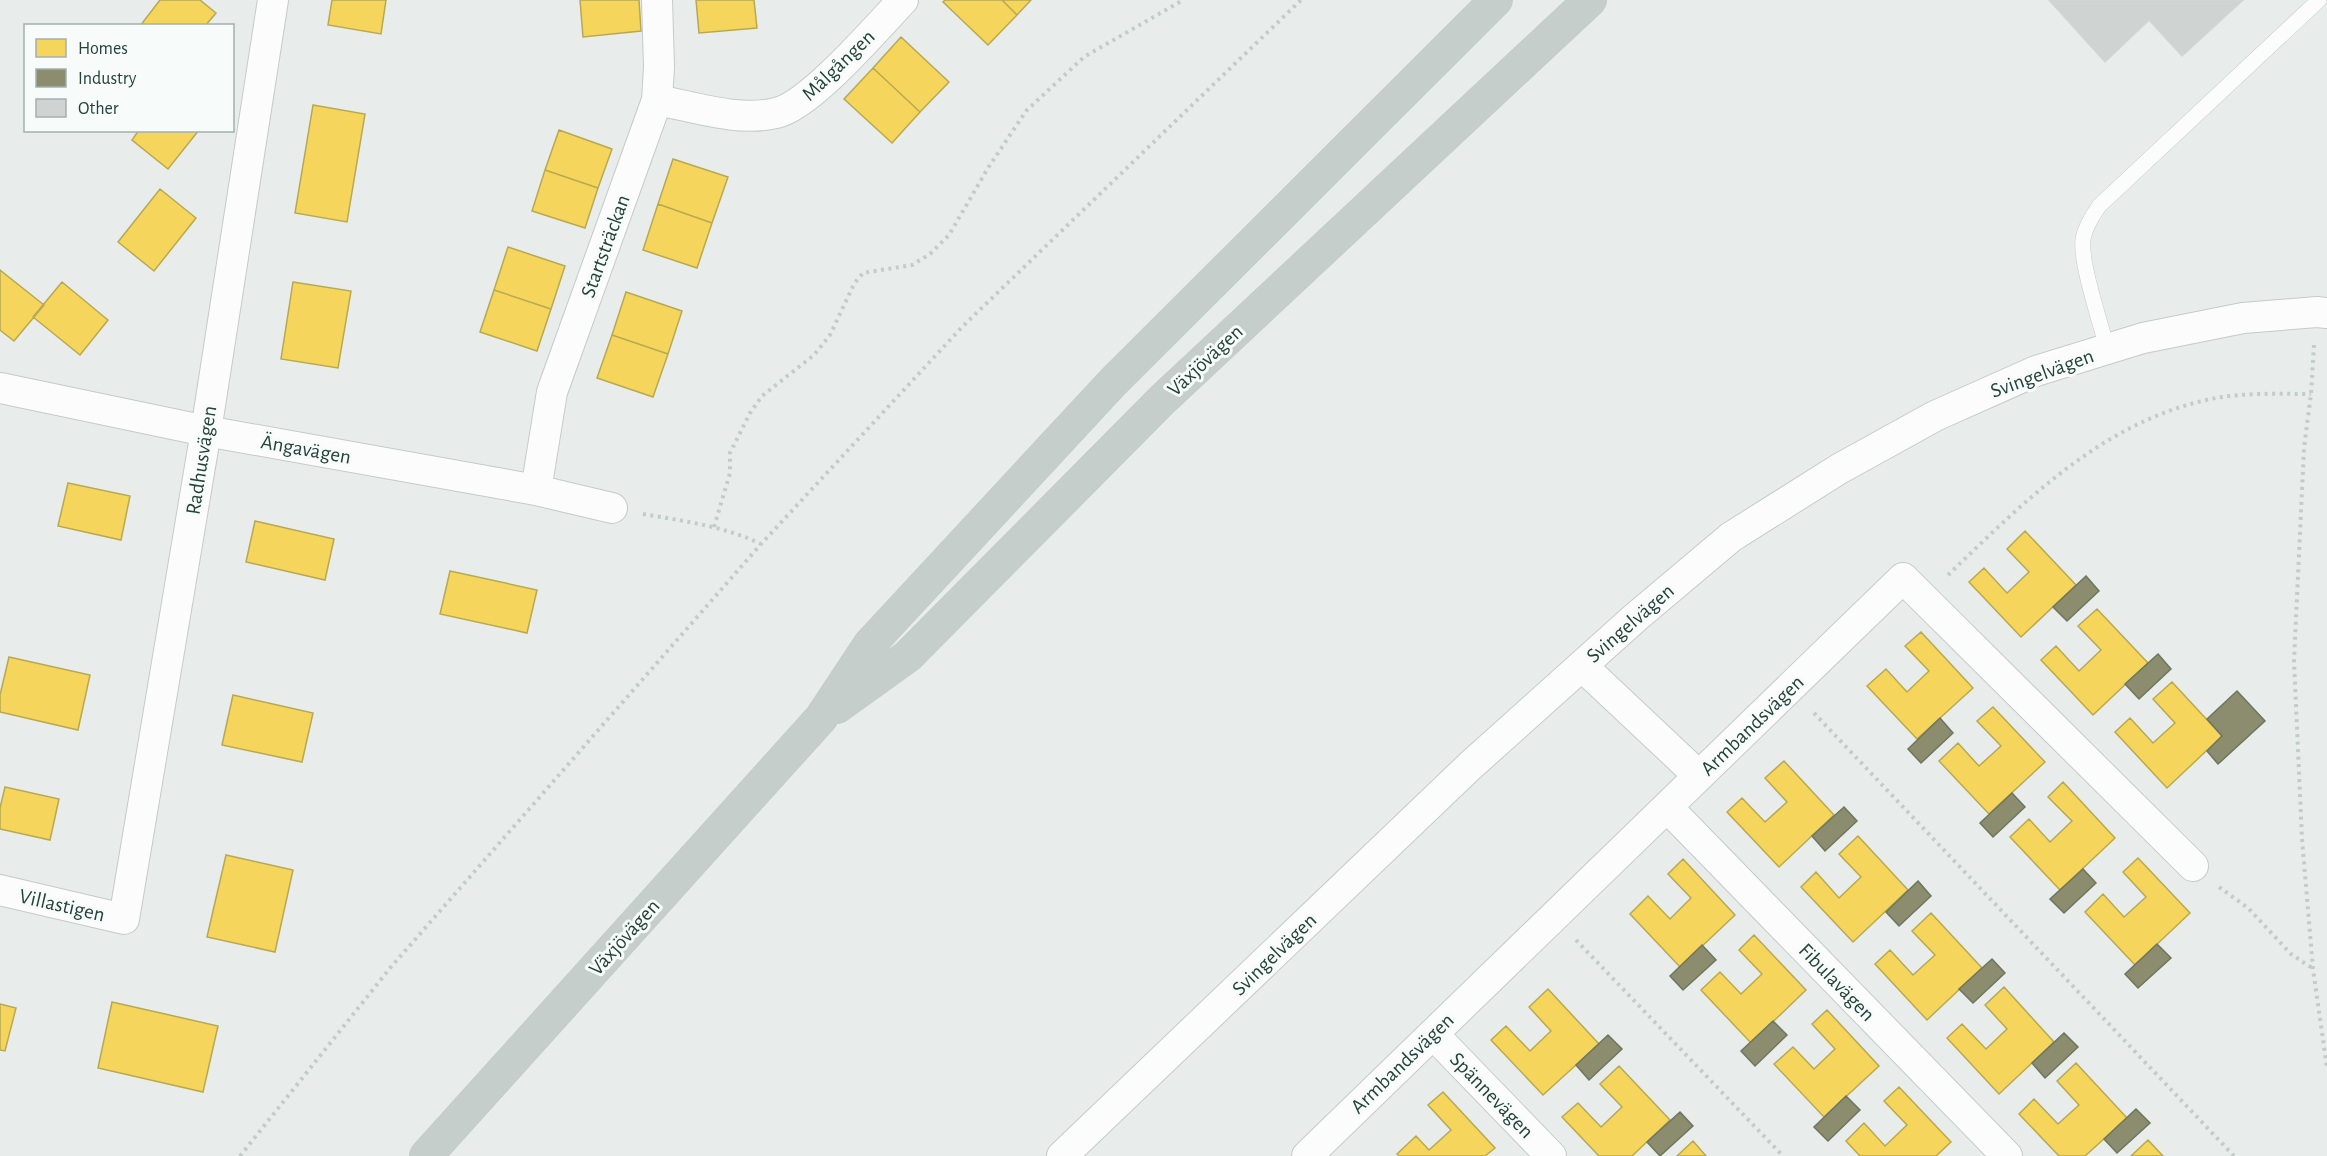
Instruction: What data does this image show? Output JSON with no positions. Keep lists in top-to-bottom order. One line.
{"streets":{"highway":["Växjövägen"],"street":["Målgången","Startsträckan","Svingelvägen","Ängavägen","Radhusvägen","Armbandsvägen","Villastigen","Fibulavägen","Spännevägen"]},"crossings":[["Målgången","Startsträckan"],["Startsträckan","Ängavägen"],["Ängavägen","Radhusvägen"],["Radhusvägen","Villastigen"],["Armbandsvägen","Fibulavägen"],["Armbandsvägen","Spännevägen"]],"legend":["Homes","Industry","Other"]}
